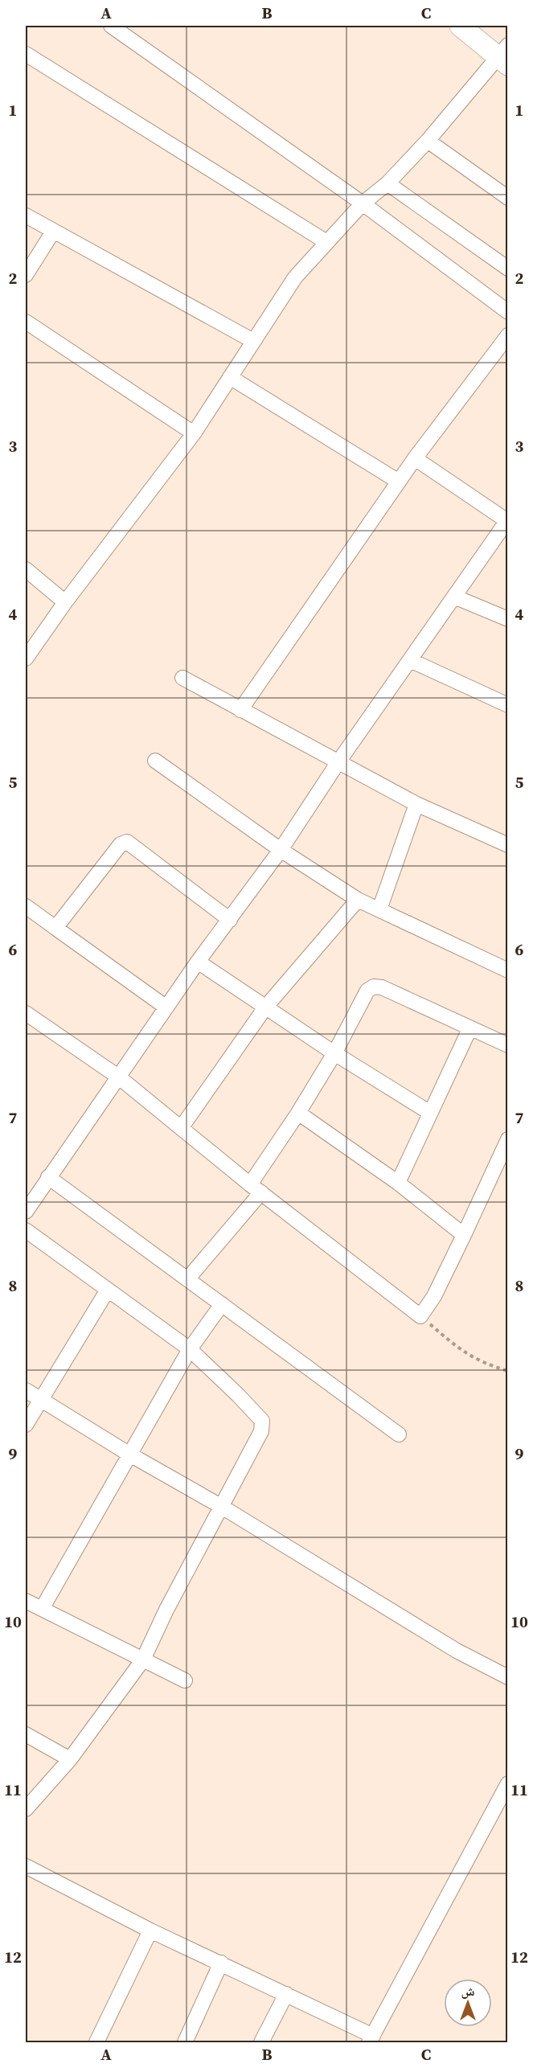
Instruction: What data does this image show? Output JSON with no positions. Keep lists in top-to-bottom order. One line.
{"north":"top","grid":{"columns":["A","B","C"],"rows":["1","2","3","4","5","6","7","8","9","10","11","12"]}}
